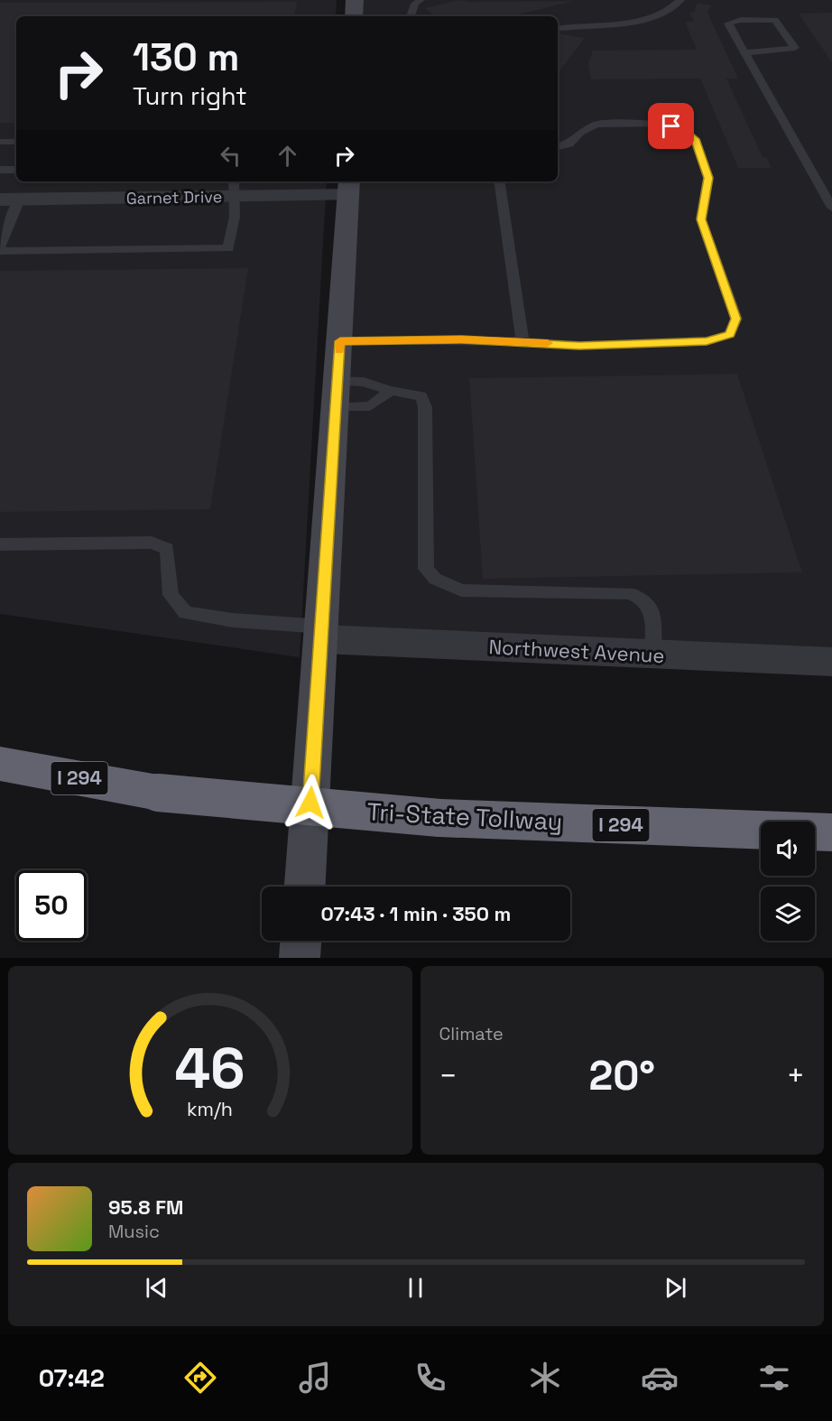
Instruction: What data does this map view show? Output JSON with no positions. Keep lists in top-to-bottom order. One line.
{"streets":{"highway":["I 294","Tri-State Tollway"],"street":["Garnet Drive","Northwest Avenue"]},"page":{"turn":["130 m","Turn right"],"limit":"50","trip":"07:43 · 1 min · 350 m","tile":"Climate","heat":["−","20°","+"],"song":["95.8 FM","Music"],"tabs":"07:42","gauge":["46","km/h"]}}
